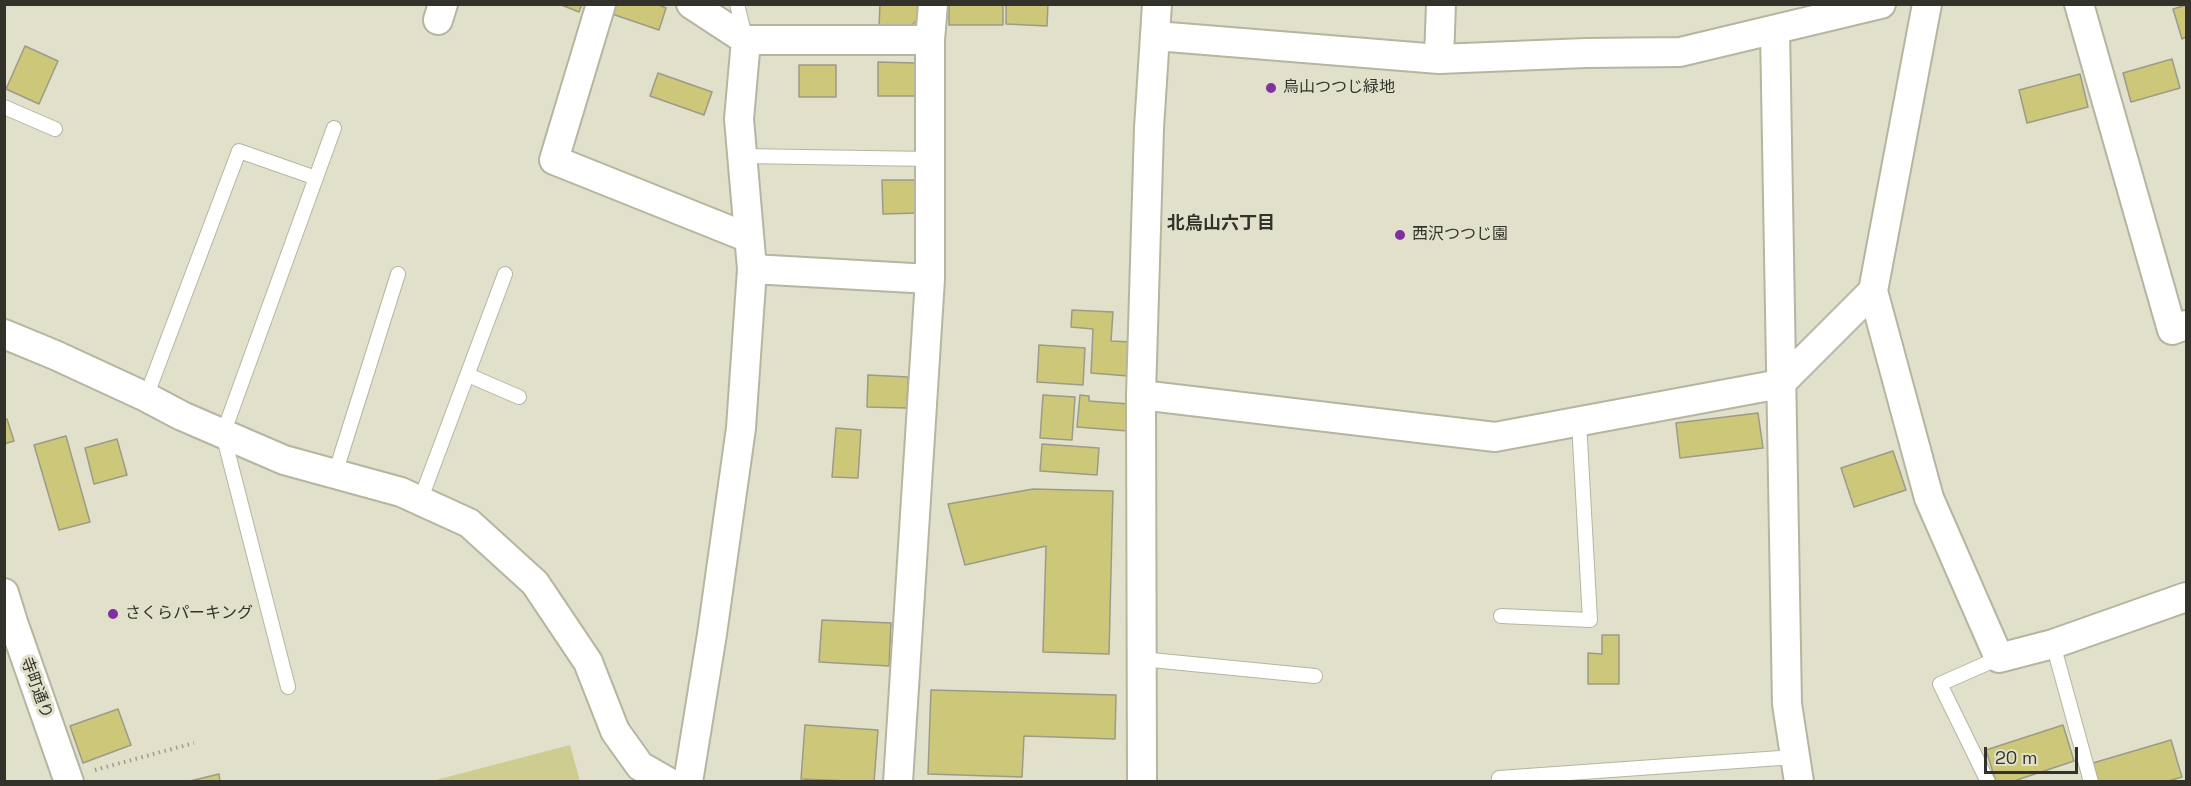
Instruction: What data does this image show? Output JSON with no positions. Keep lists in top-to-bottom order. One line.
{"streets":{"street":["寺町通り"]},"districts":["北烏山六丁目"],"places":["烏山つつじ緑地","西沢つつじ園","さくらパーキング"],"scale_bar":"20 m"}
